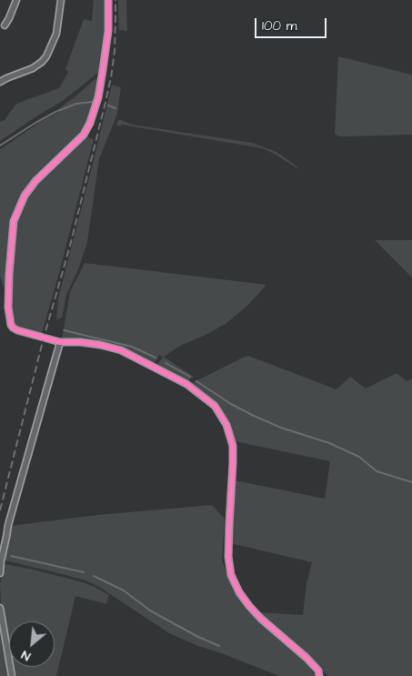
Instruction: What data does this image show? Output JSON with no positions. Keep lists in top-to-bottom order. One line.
{"scale_bar":"100 m","north":"bottom left"}
